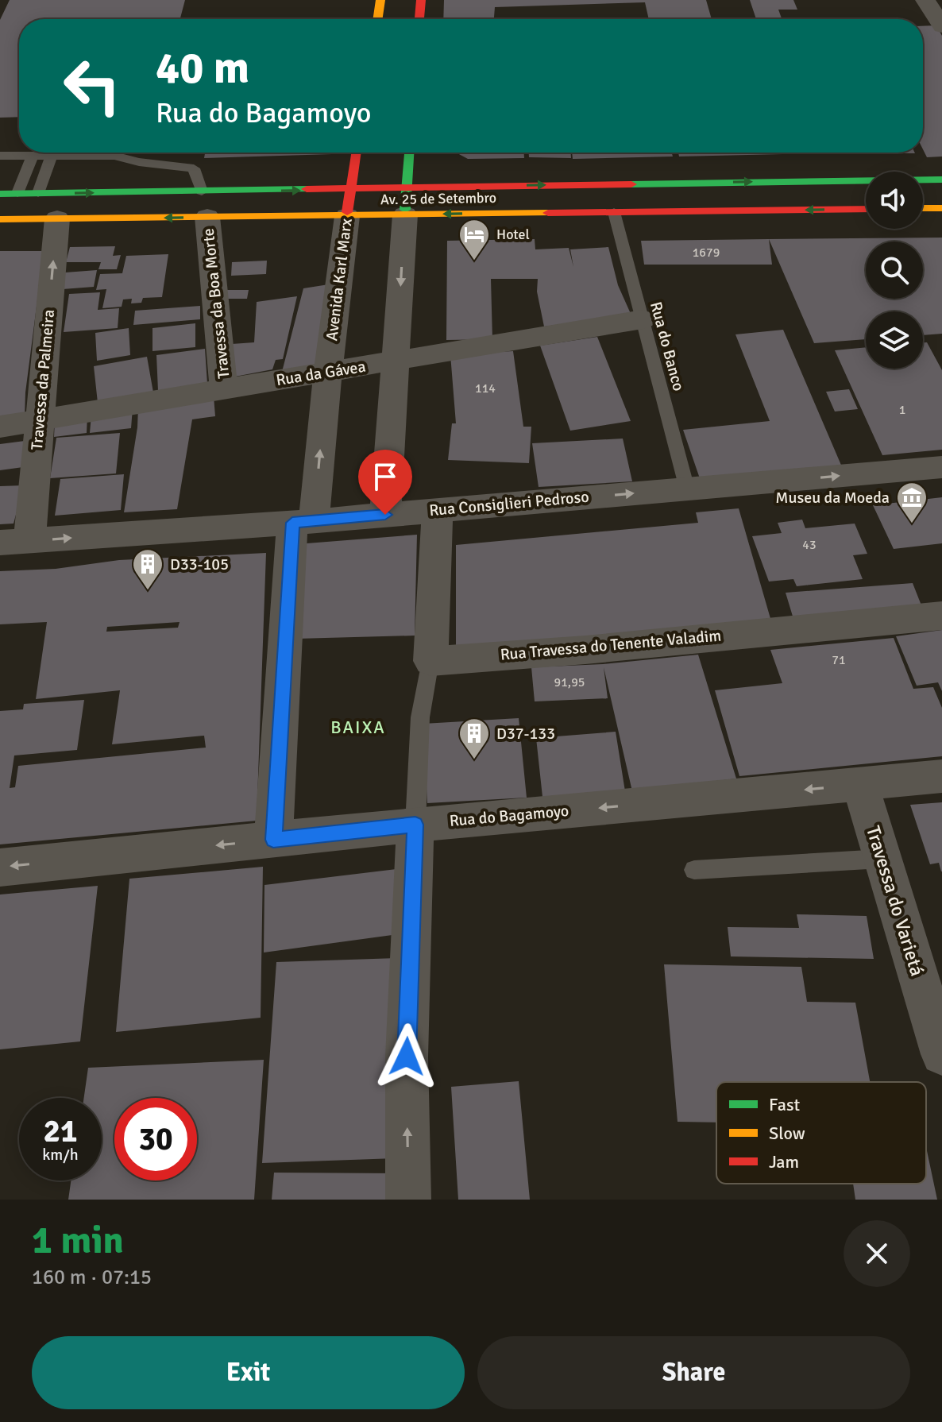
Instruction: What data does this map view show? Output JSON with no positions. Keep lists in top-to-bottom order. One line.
{"streets":{"main road":["Av. 25 de Setembro"],"street":["Avenida Karl Marx","Travessa da Boa Morte","Rua da Gávea","Travessa da Palmeira","Rua Consiglieri Pedroso","Rua Travessa do Tenente Valadim","Rua do Bagamoyo","Travessa do Varietá"],"lane":["Rua do Banco"]},"crossings":[["Av. 25 de Setembro","Avenida Karl Marx"],["Av. 25 de Setembro","Travessa da Boa Morte"],["Av. 25 de Setembro","Rua do Banco"],["Av. 25 de Setembro","Travessa da Palmeira"],["Avenida Karl Marx","Rua da Gávea"],["Avenida Karl Marx","Rua Consiglieri Pedroso"],["Avenida Karl Marx","Rua do Bagamoyo"],["Travessa da Boa Morte","Rua da Gávea"],["Rua do Banco","Rua da Gávea"],["Rua do Banco","Rua Consiglieri Pedroso"],["Rua da Gávea","Travessa da Palmeira"],["Travessa da Palmeira","Rua Consiglieri Pedroso"],["Rua do Bagamoyo","Travessa do Varietá"]],"one_way":["Travessa da Palmeira","Rua Consiglieri Pedroso","Rua do Bagamoyo"],"districts":["BAIXA"],"places":{"hotel":["Hotel"],"museum":["Museu da Moeda"],"building":["D33-105","D37-133"]},"house_numbers":["1679","114","1","43","71","91,95"],"legend":["Fast","Slow","Jam"],"page":{"turn":["40 m","Rua do Bagamoyo"],"speed":"21 km/h","limit":"30","heading":["1 min","160 m · 07:15"],"buttons":["Exit","Share"]}}
